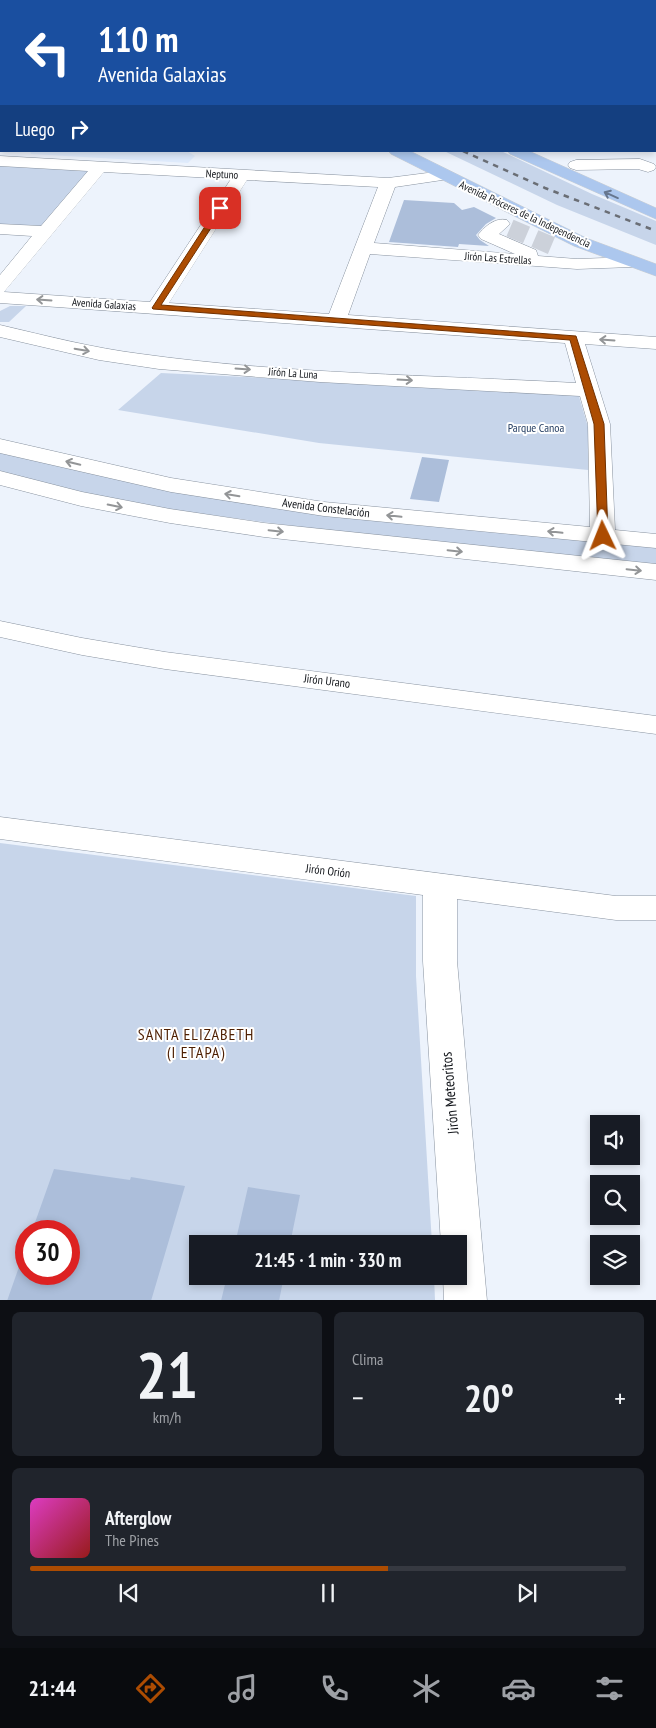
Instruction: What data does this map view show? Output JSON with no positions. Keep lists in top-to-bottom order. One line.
{"streets":{"main road":["Avenida Próceres de la Independencia"],"street":["Neptuno","Jirón Las Estrellas","Avenida Galaxias","Jirón La Luna","Avenida Constelación","Jirón Urano","Jirón Orión","Jirón Meteoritos"]},"crossings":[["Neptuno","Avenida Próceres de la Independencia"],["Avenida Próceres de la Independencia","Jirón Las Estrellas"],["Jirón Orión","Jirón Meteoritos"]],"districts":["SANTA ELIZABETH (I ETAPA)"],"parks":["Parque Canoa"],"page":{"turn":["110 m","Avenida Galaxias"],"then":"Luego","limit":"30","trip":"21:45 · 1 min · 330 m","tile":[["21","km/h"],"Clima"],"heat":["−","20°","+"],"song":["Afterglow","The Pines"],"tabs":"21:44"}}
